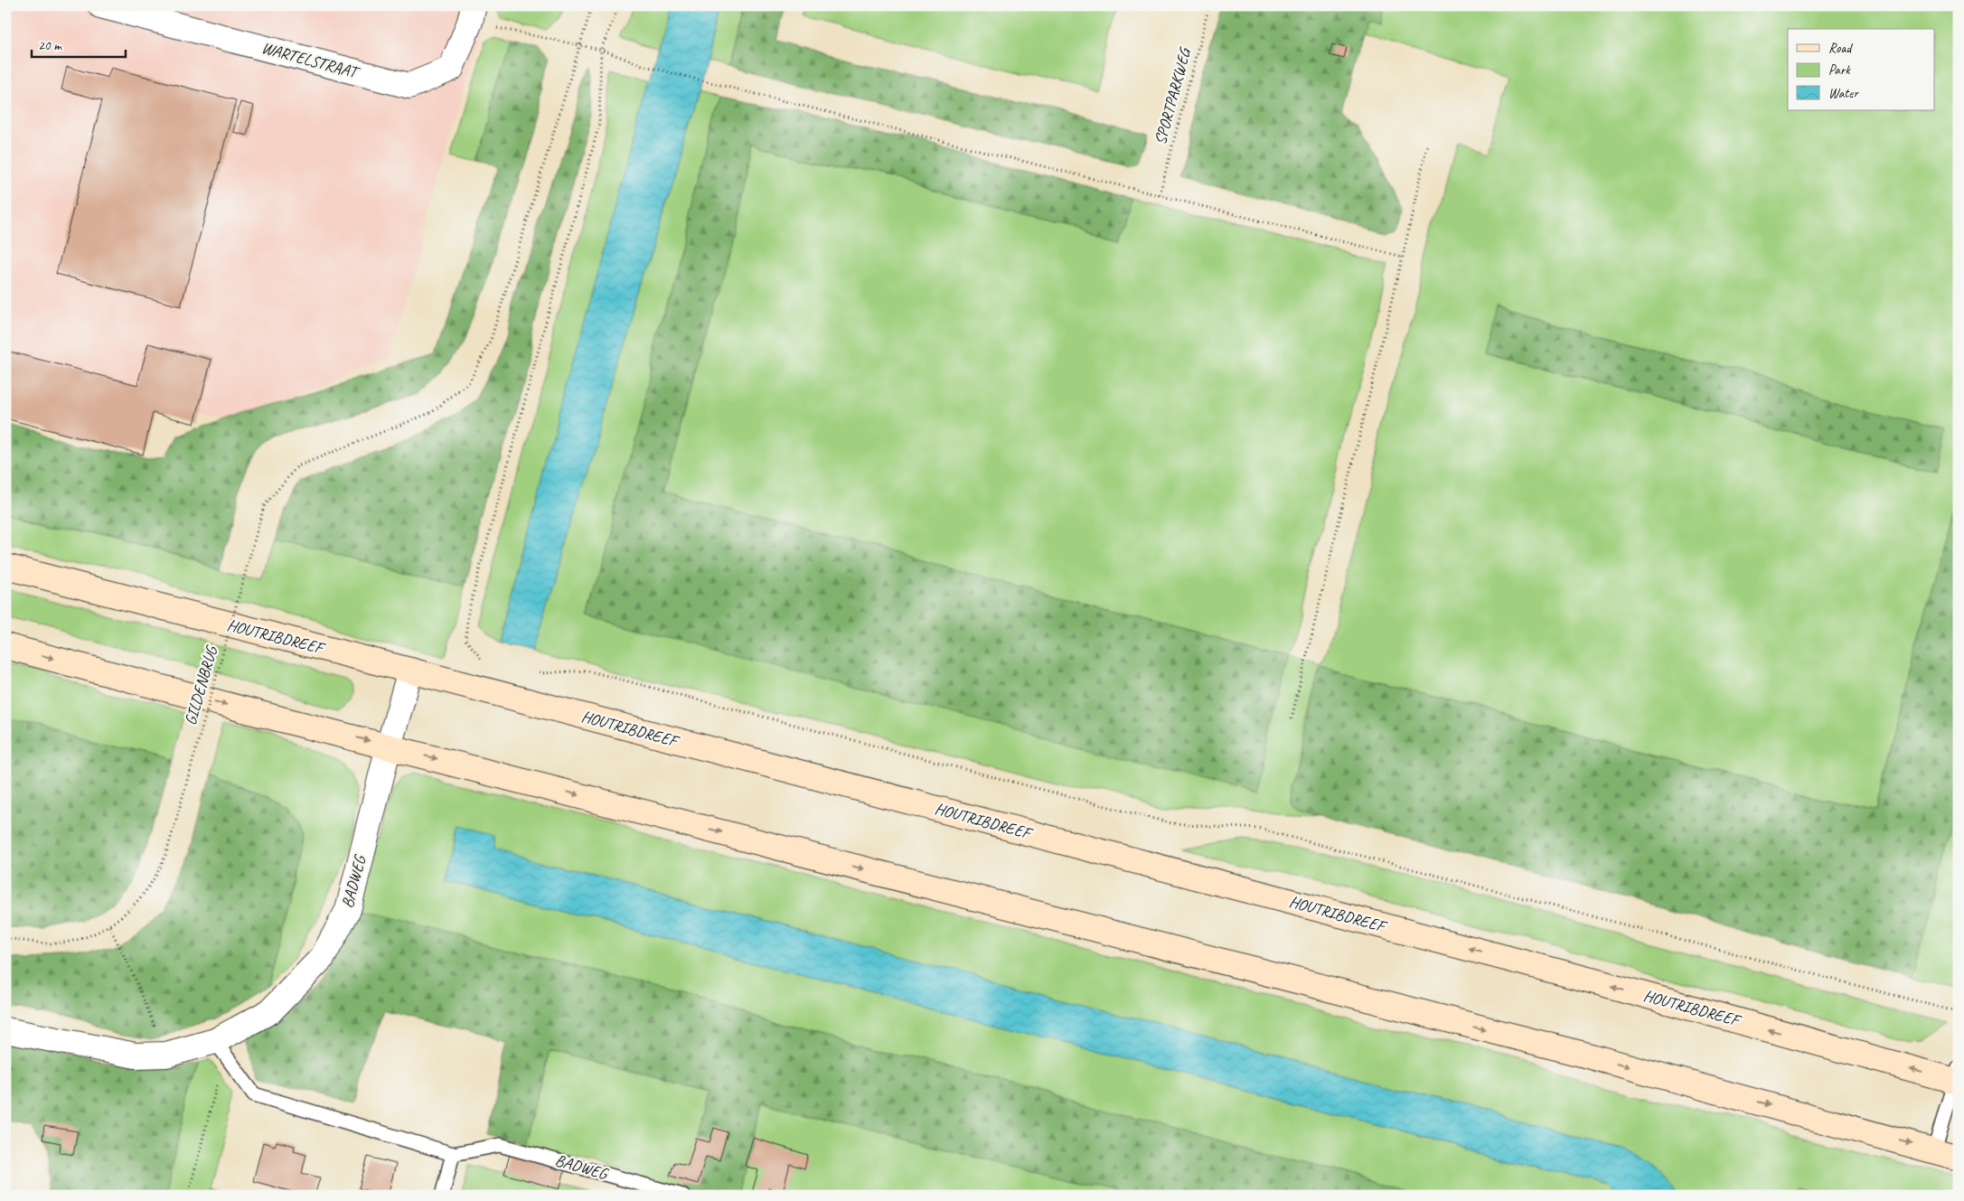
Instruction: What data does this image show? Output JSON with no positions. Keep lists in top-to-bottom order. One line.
{"streets":{"main road":["HOUTRIBDREEF"],"street":["WARTELSTRAAT","BADWEG"],"path":["SPORTPARKWEG","GILDENBRUG"]},"crossings":[["HOUTRIBDREEF","BADWEG"]],"legend":["Road","Park","Water"],"scale_bar":"20 m"}
